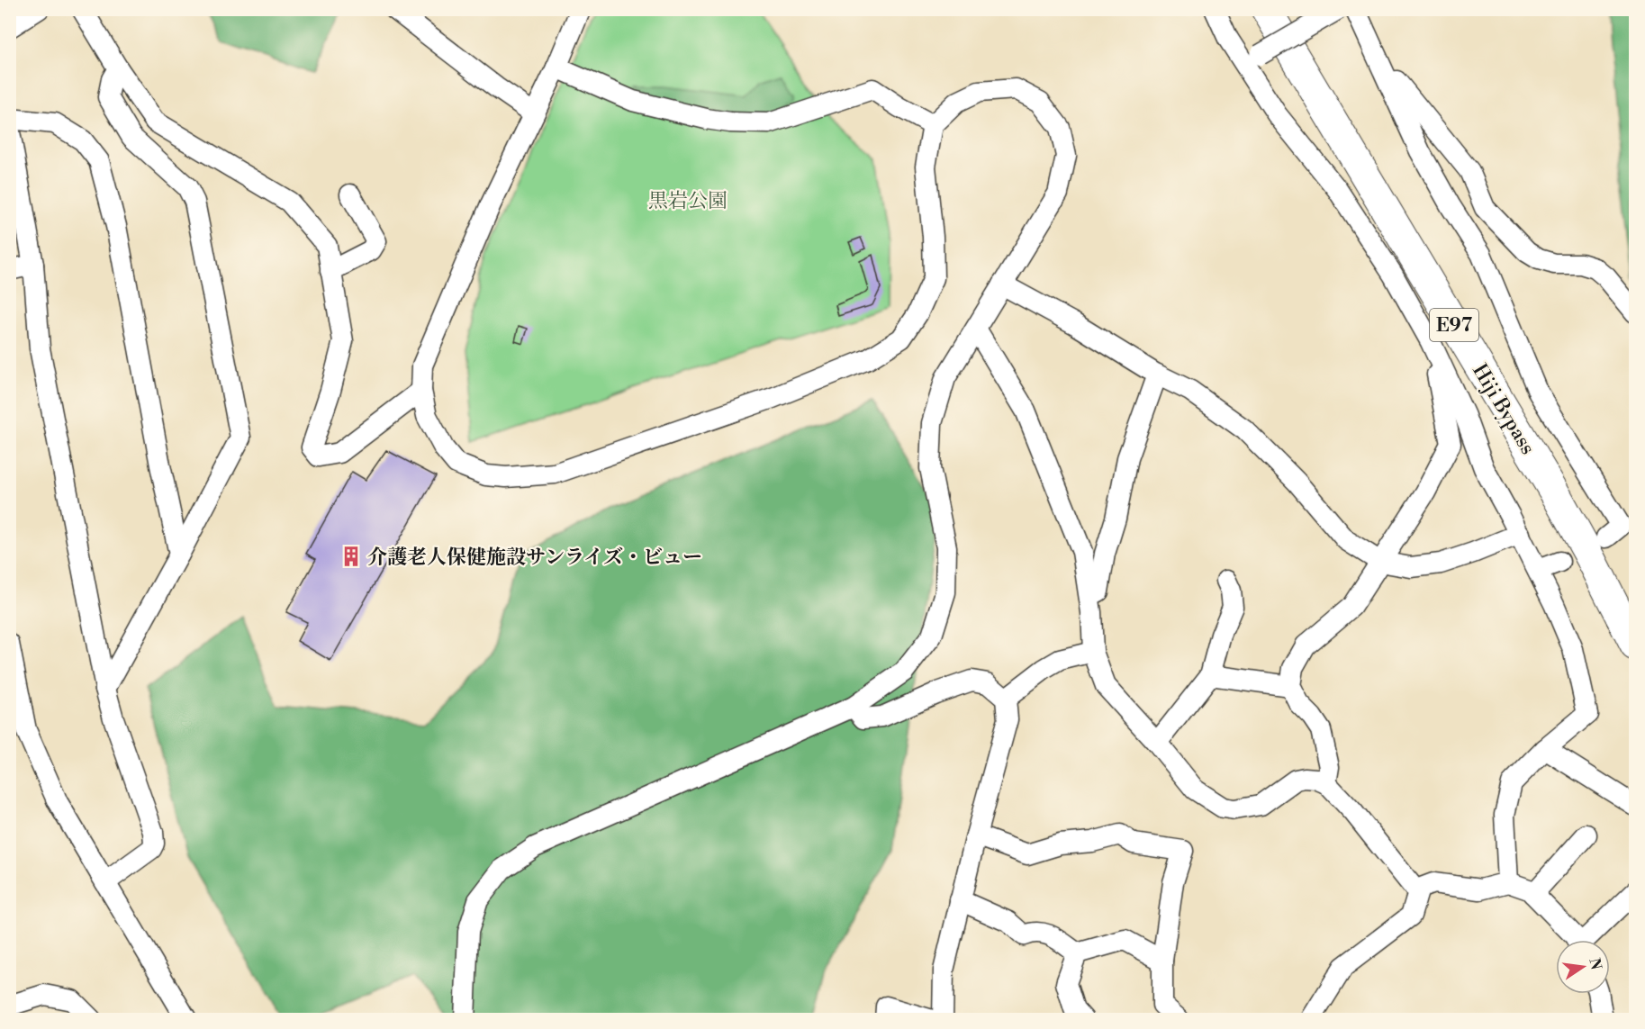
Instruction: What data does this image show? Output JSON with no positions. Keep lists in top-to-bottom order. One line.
{"streets":{"highway":["E97","Hiji Bypass"]},"parks":["黒岩公園"],"places":{"building":["介護老人保健施設サンライズ・ビュー"]},"north":"right"}
